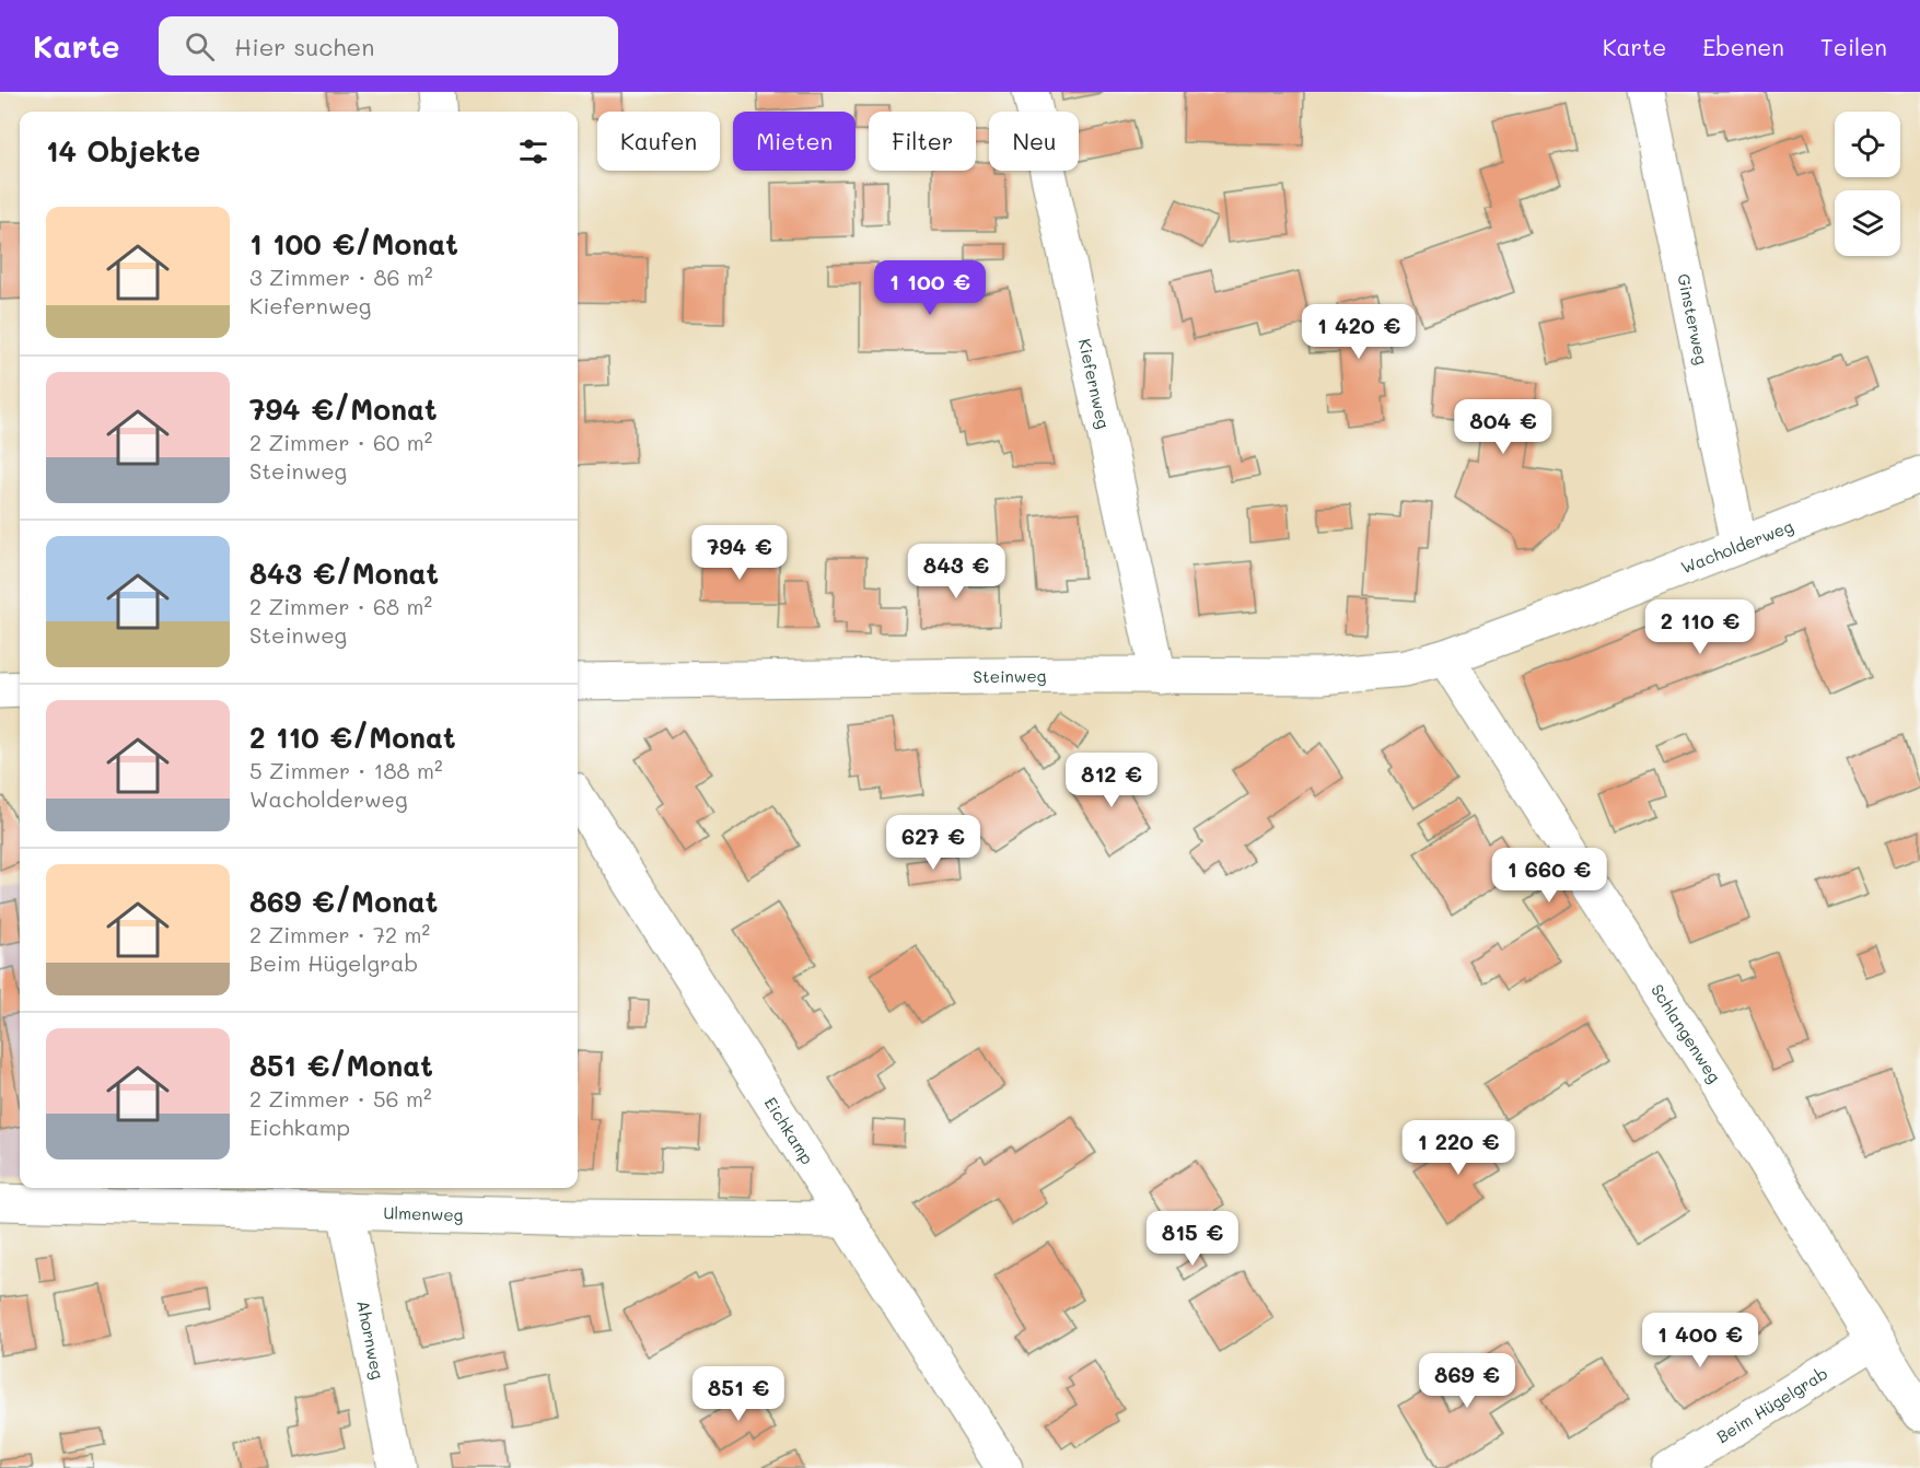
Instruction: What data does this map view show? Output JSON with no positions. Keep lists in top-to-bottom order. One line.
{"streets":{"street":["Ginsterweg","Kiefernweg","Wacholderweg","Steinweg","Schlangenweg","Eichkamp","Ulmenweg","Ahornweg","Beim Hügelgrab"]},"crossings":[["Ginsterweg","Wacholderweg"],["Kiefernweg","Steinweg"],["Wacholderweg","Steinweg"],["Wacholderweg","Schlangenweg"],["Steinweg","Schlangenweg"],["Schlangenweg","Beim Hügelgrab"],["Eichkamp","Ulmenweg"],["Ulmenweg","Ahornweg"]],"page":{"header":"Karte","search":"Hier suchen","nav":["Karte","Ebenen","Teilen"],"chip":["Kaufen","Mieten","Filter","Neu"],"heading":"14 Objekte","list":[{"name":"1 100 €/Monat","note":"3 Zimmer · 86 m² · Kiefernweg"},{"name":"794 €/Monat","note":"2 Zimmer · 60 m² · Steinweg"},{"name":"843 €/Monat","note":"2 Zimmer · 68 m² · Steinweg"},{"name":"2 110 €/Monat","note":"5 Zimmer · 188 m² · Wacholderweg"},{"name":"869 €/Monat","note":"2 Zimmer · 72 m² · Beim Hügelgrab"},{"name":"851 €/Monat","note":"2 Zimmer · 56 m² · Eichkamp"}],"price":["1 100 €","1 420 €","804 €","794 €","843 €","2 110 €","812 €","627 €","1 660 €","1 220 €","815 €","1 400 €","869 €","851 €"]}}
